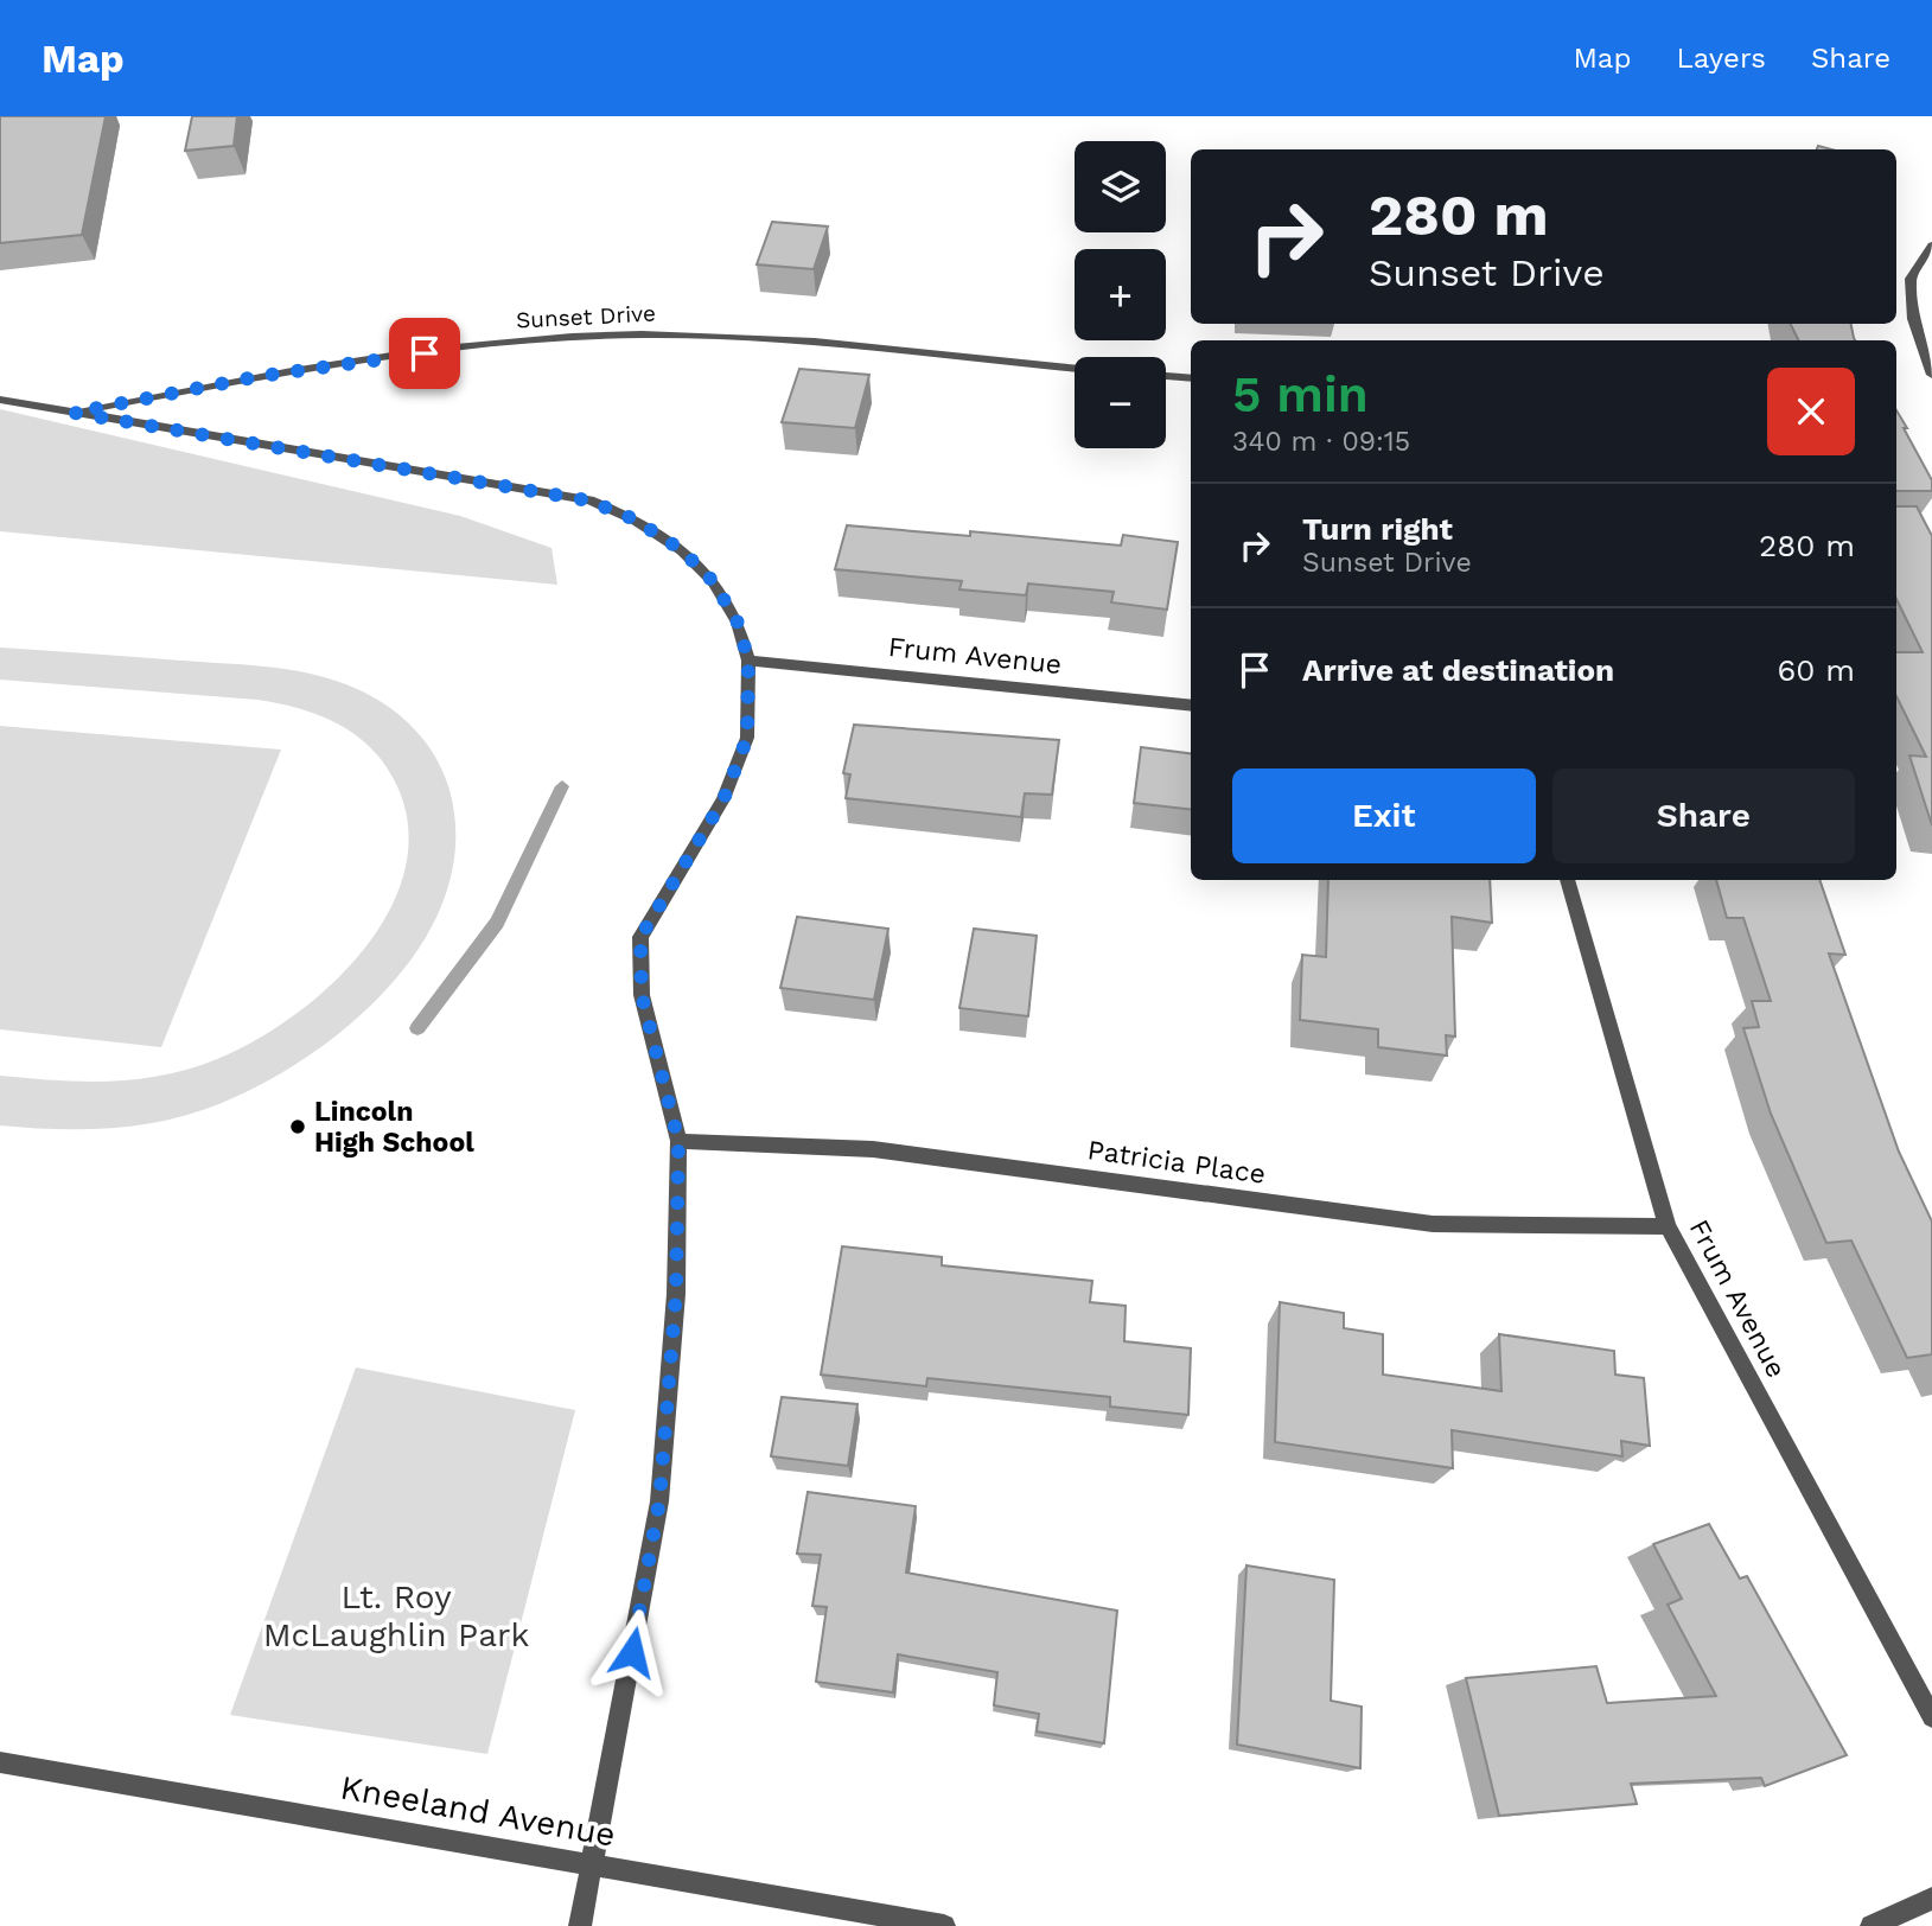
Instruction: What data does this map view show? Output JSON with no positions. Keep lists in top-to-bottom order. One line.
{"streets":{"street":["Sunset Drive","Frum Avenue","Patricia Place","Kneeland Avenue"]},"crossings":[["Frum Avenue","Patricia Place"]],"parks":["Lt. Roy McLaughlin Park"],"places":["Lincoln High School"],"page":{"header":"Map","nav":["Map","Layers","Share"],"map_buttons":["+","−"],"turn":["280 m","Sunset Drive"],"heading":["5 min","340 m · 09:15"],"list":[{"name":"Turn right","note":"Sunset Drive","value":"280 m"},{"name":"Arrive at destination","value":"60 m"}],"buttons":["Exit","Share"]}}
